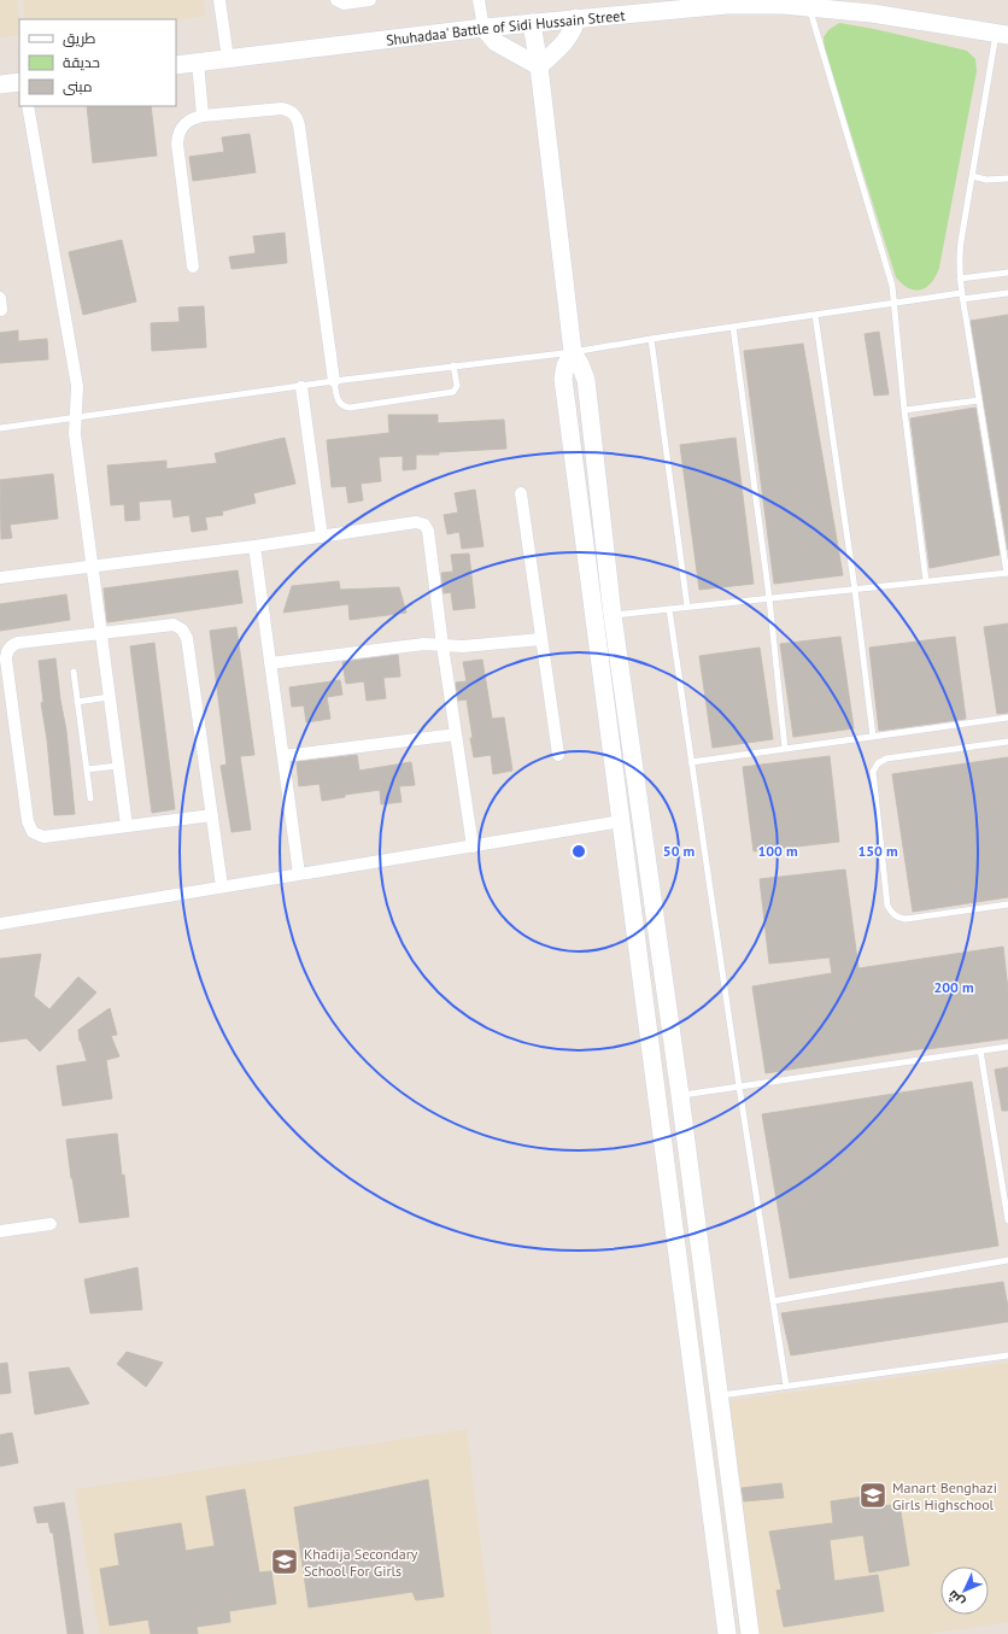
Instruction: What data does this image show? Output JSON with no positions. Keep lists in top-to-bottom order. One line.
{"streets":{"main road":["Shuhadaa' Battle of Sidi Hussain Street"]},"places":{"school or university":["Manart Benghazi Girls Highschool","Khadija Secondary School For Girls"]},"legend":["طريق","حديقة","مبنى"],"north":"bottom left","rings":["50 m","100 m","150 m","200 m"]}
